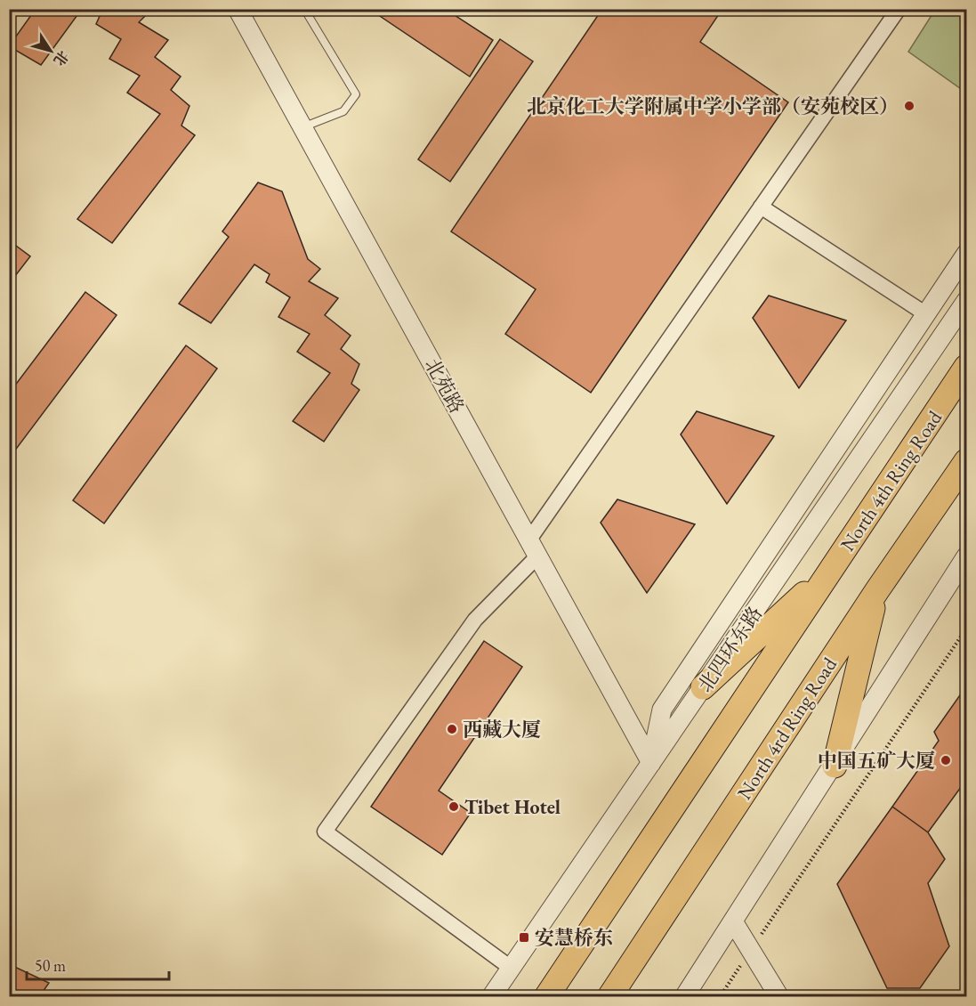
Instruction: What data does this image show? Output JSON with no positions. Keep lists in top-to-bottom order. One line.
{"streets":{"highway":["North 4th Ring Road","北四环东路","North 4rd Ring Road"],"street":["北苑路"]},"crossings":[["北苑路","北四环东路"],["North 4th Ring Road","北四环东路"]],"places":{"other":["北京化工大学附属中学小学部（安苑校区）","西藏大厦","中国五矿大厦","Tibet Hotel"],"transit":["安慧桥东"]},"scale_bar":"50 m","north":"bottom right"}
